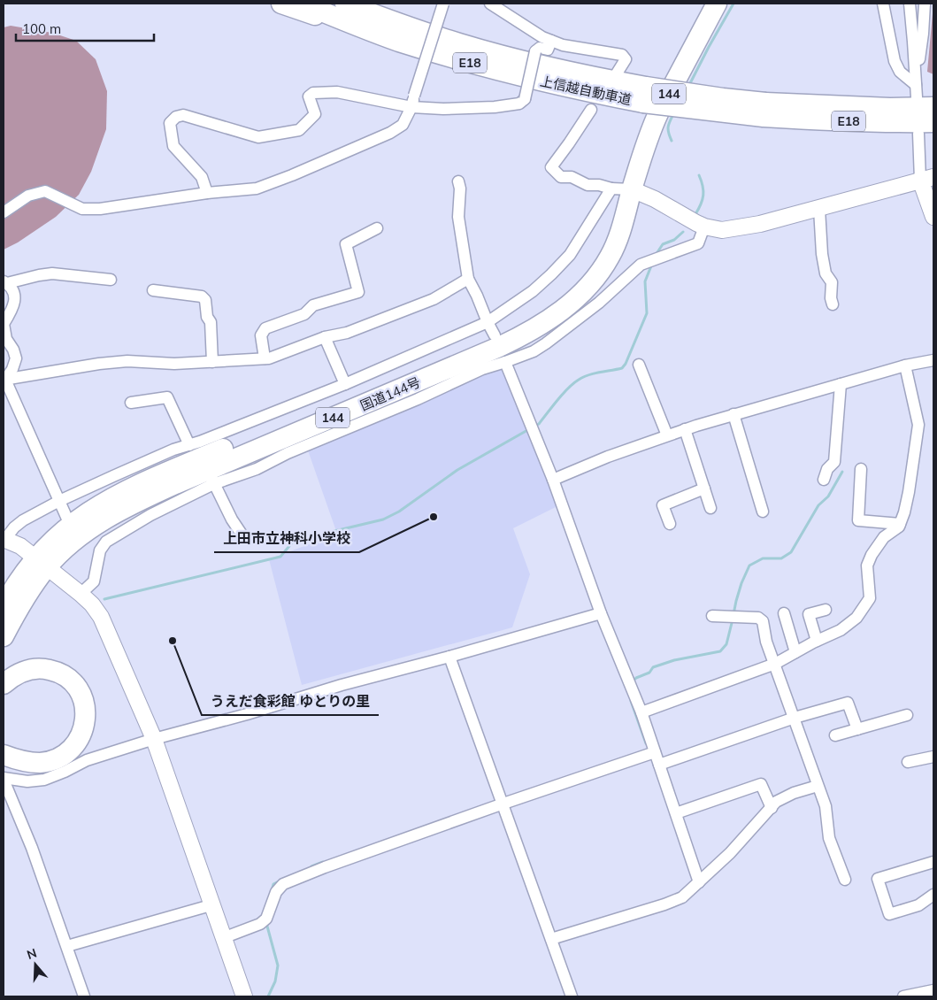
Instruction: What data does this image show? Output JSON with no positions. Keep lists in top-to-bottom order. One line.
{"streets":{"highway":["E18","上信越自動車道","144","国道144号"]},"crossings":[["144","国道144号"]],"places":["上田市立神科小学校","うえだ食彩館 ゆとりの里"],"scale_bar":"100 m","north":"top"}
